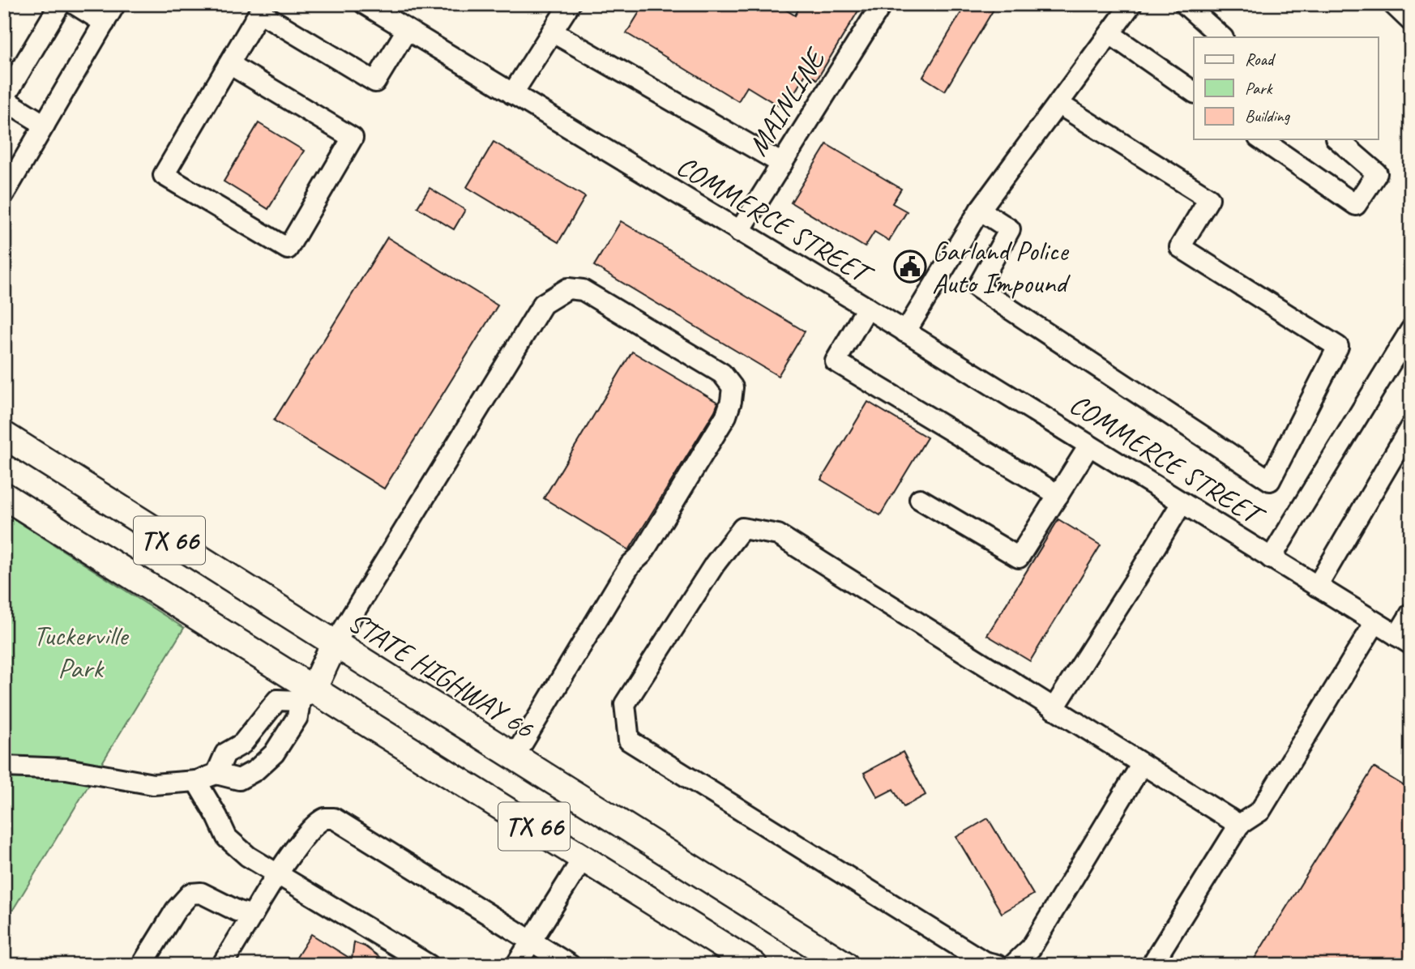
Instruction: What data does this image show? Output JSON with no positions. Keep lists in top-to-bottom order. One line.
{"streets":{"main road":["TX 66","STATE HIGHWAY 66"],"street":["MAINLINE","COMMERCE STREET"]},"crossings":[["MAINLINE","COMMERCE STREET"]],"parks":["Tuckerville Park"],"places":{"public building":["Garland Police Auto Impound"]},"legend":["Road","Park","Building"]}
